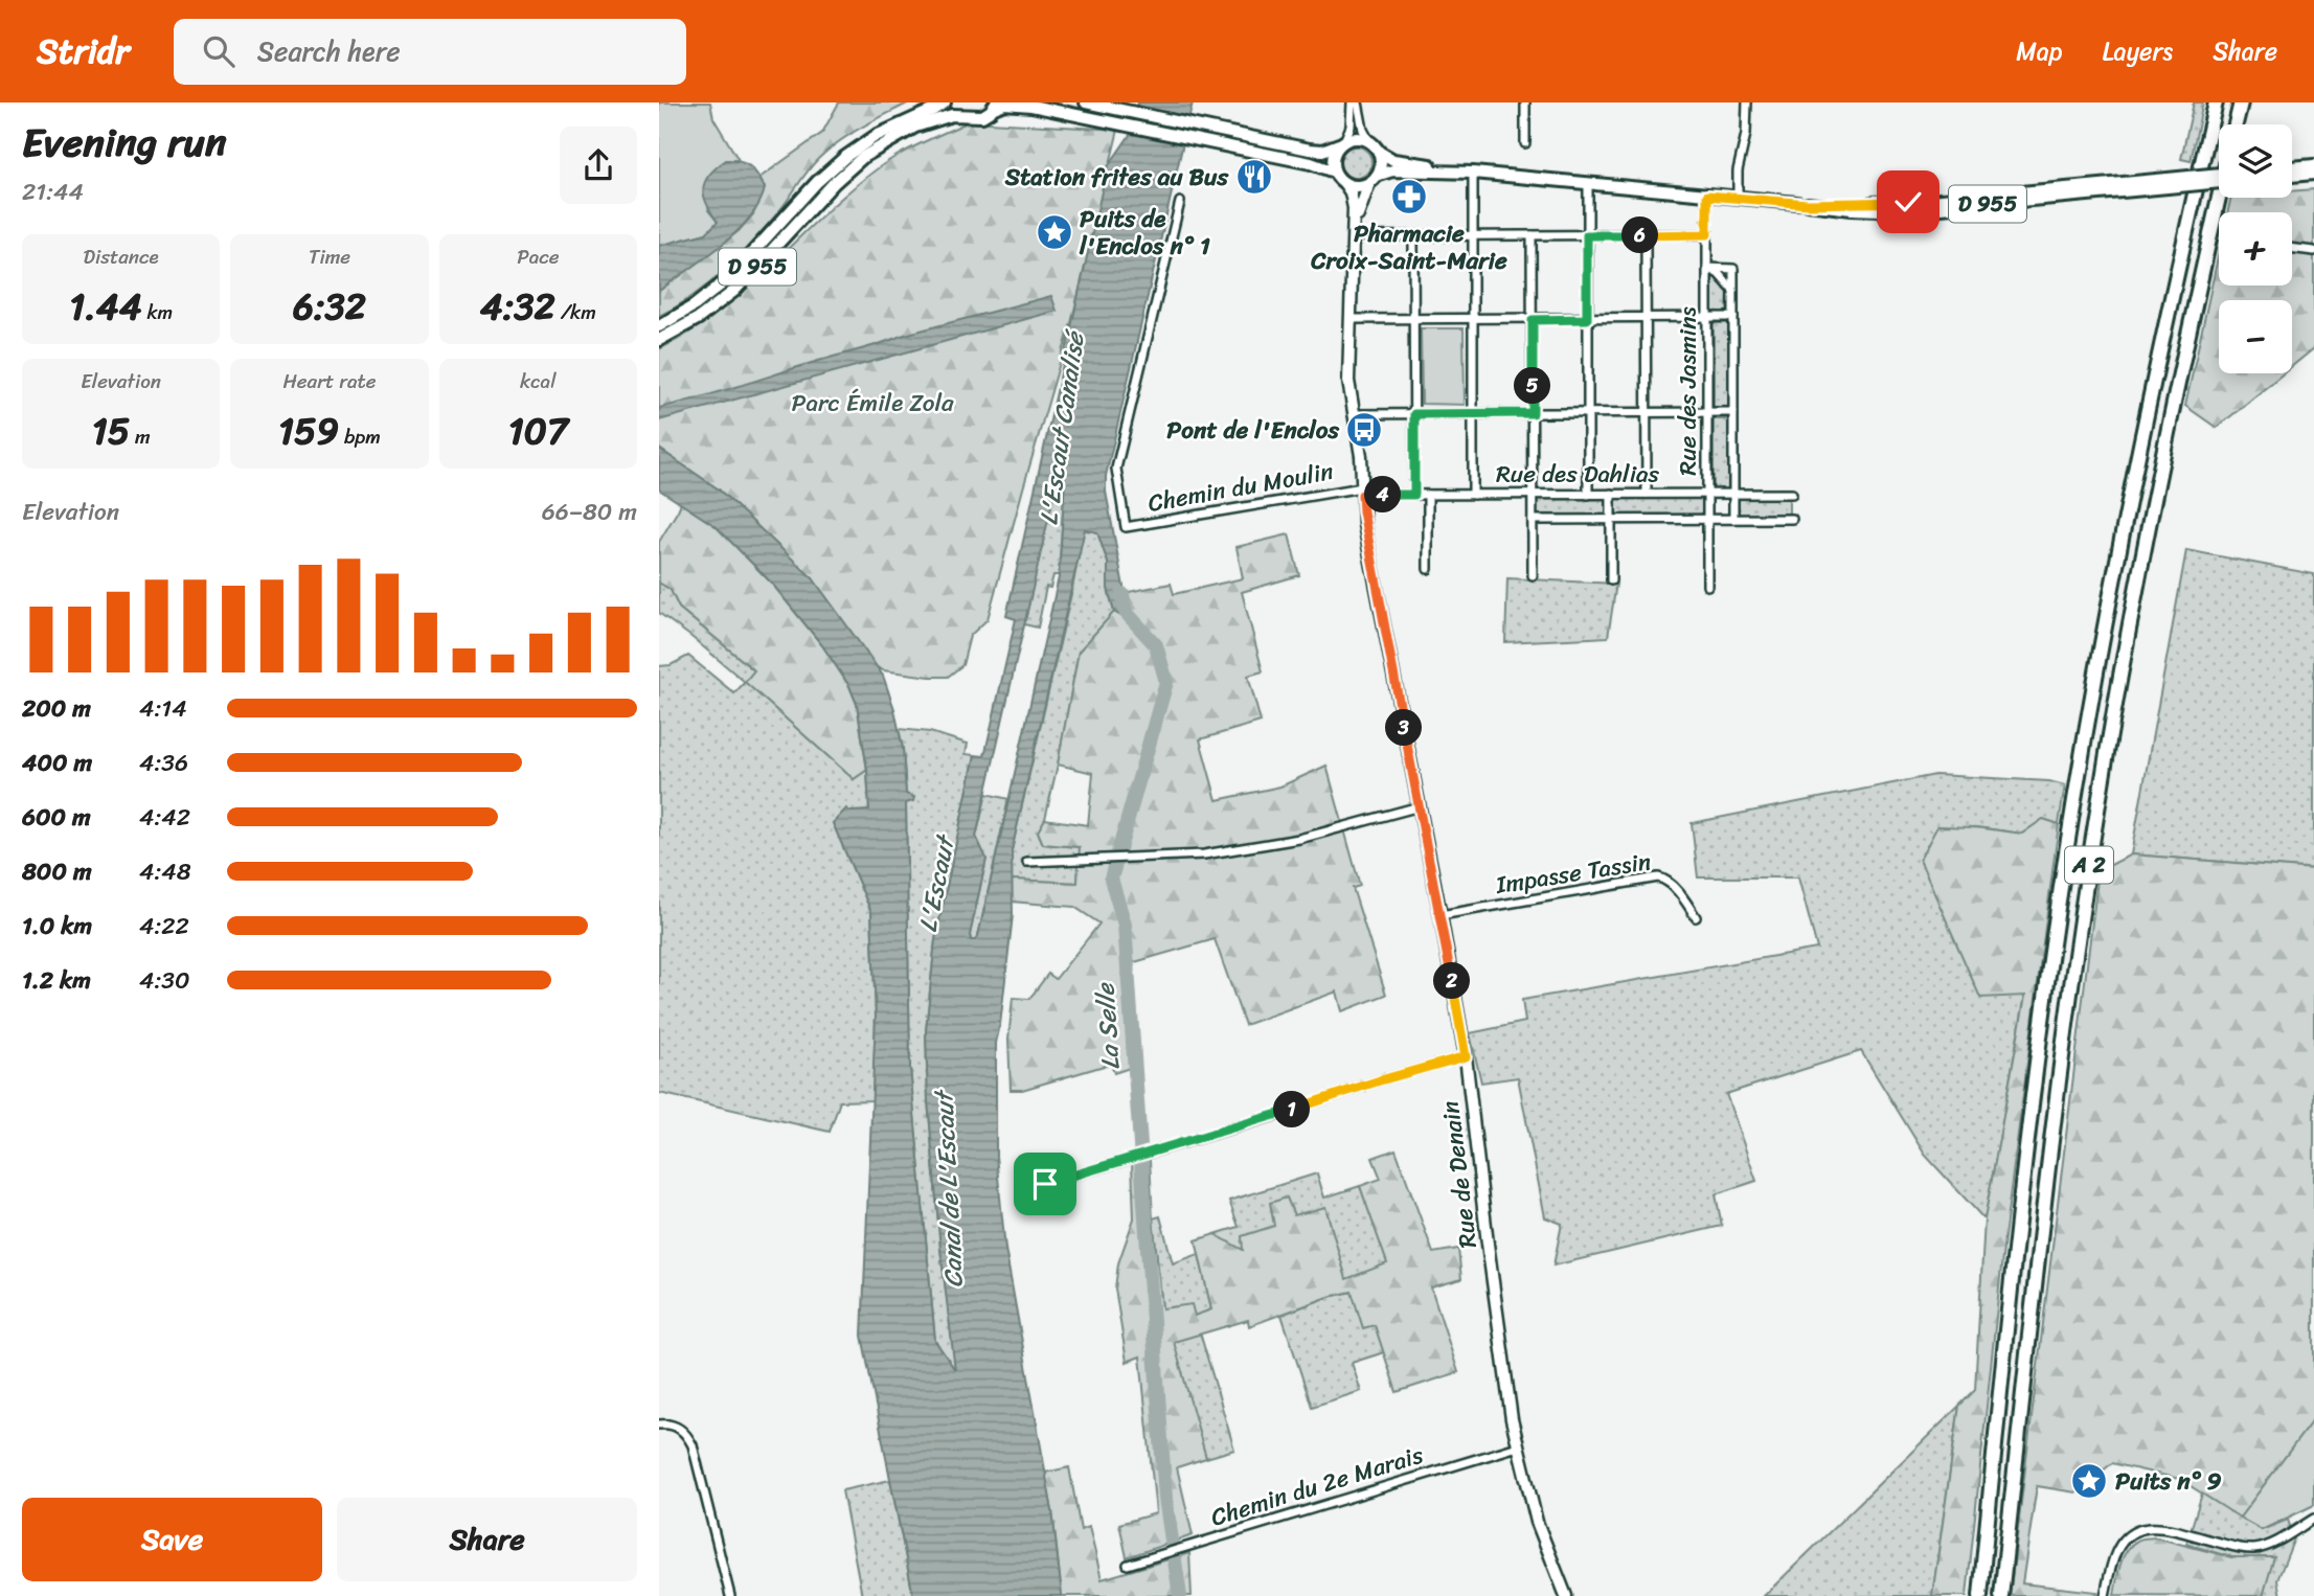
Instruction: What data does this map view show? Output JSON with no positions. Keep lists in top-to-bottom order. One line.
{"streets":{"highway":["A 2"],"main road":["D 955"],"street":["Rue des Jasmins","Rue des Dahlias","Chemin du Moulin","Impasse Tassin","Rue de Denain","Chemin du 2e Marais"]},"crossings":[["D 955","Rue des Jasmins"],["Rue des Jasmins","Rue des Dahlias"],["Rue des Dahlias","Chemin du Moulin"],["Rue des Dahlias","Rue de Denain"],["Chemin du Moulin","Rue de Denain"],["Impasse Tassin","Rue de Denain"],["Rue de Denain","Chemin du 2e Marais"]],"water":["L'Escaut Canalisé","L'Escaut","La Selle","Canal de L'Escaut"],"parks":["Parc Émile Zola"],"places":{"restaurant":["Station frites au Bus"],"pharmacy":["Pharmacie Croix-Saint-Marie"],"place":["Puits de l'Enclos n° 1","Puits n° 9"],"bus stop":["Pont de l'Enclos"]},"page":{"header":"Stridr","search":"Search here","nav":["Map","Layers","Share"],"heading":["Evening run","21:44"],"map_buttons":["+","−"],"pins":["6","5","4","3","2","1"],"stats":[["Distance","1.44 km"],["Time","6:32"],["Pace","4:32 /km"],["Elevation","15 m"],["Heart rate","159 bpm"],["kcal","107"]],"chart":["Elevation","66–80 m"],"list":[{"name":"200 m","note":"4:14"},{"name":"400 m","note":"4:36"},{"name":"600 m","note":"4:42"},{"name":"800 m","note":"4:48"},{"name":"1.0 km","note":"4:22"},{"name":"1.2 km","note":"4:30"}],"buttons":["Save","Share"]}}
